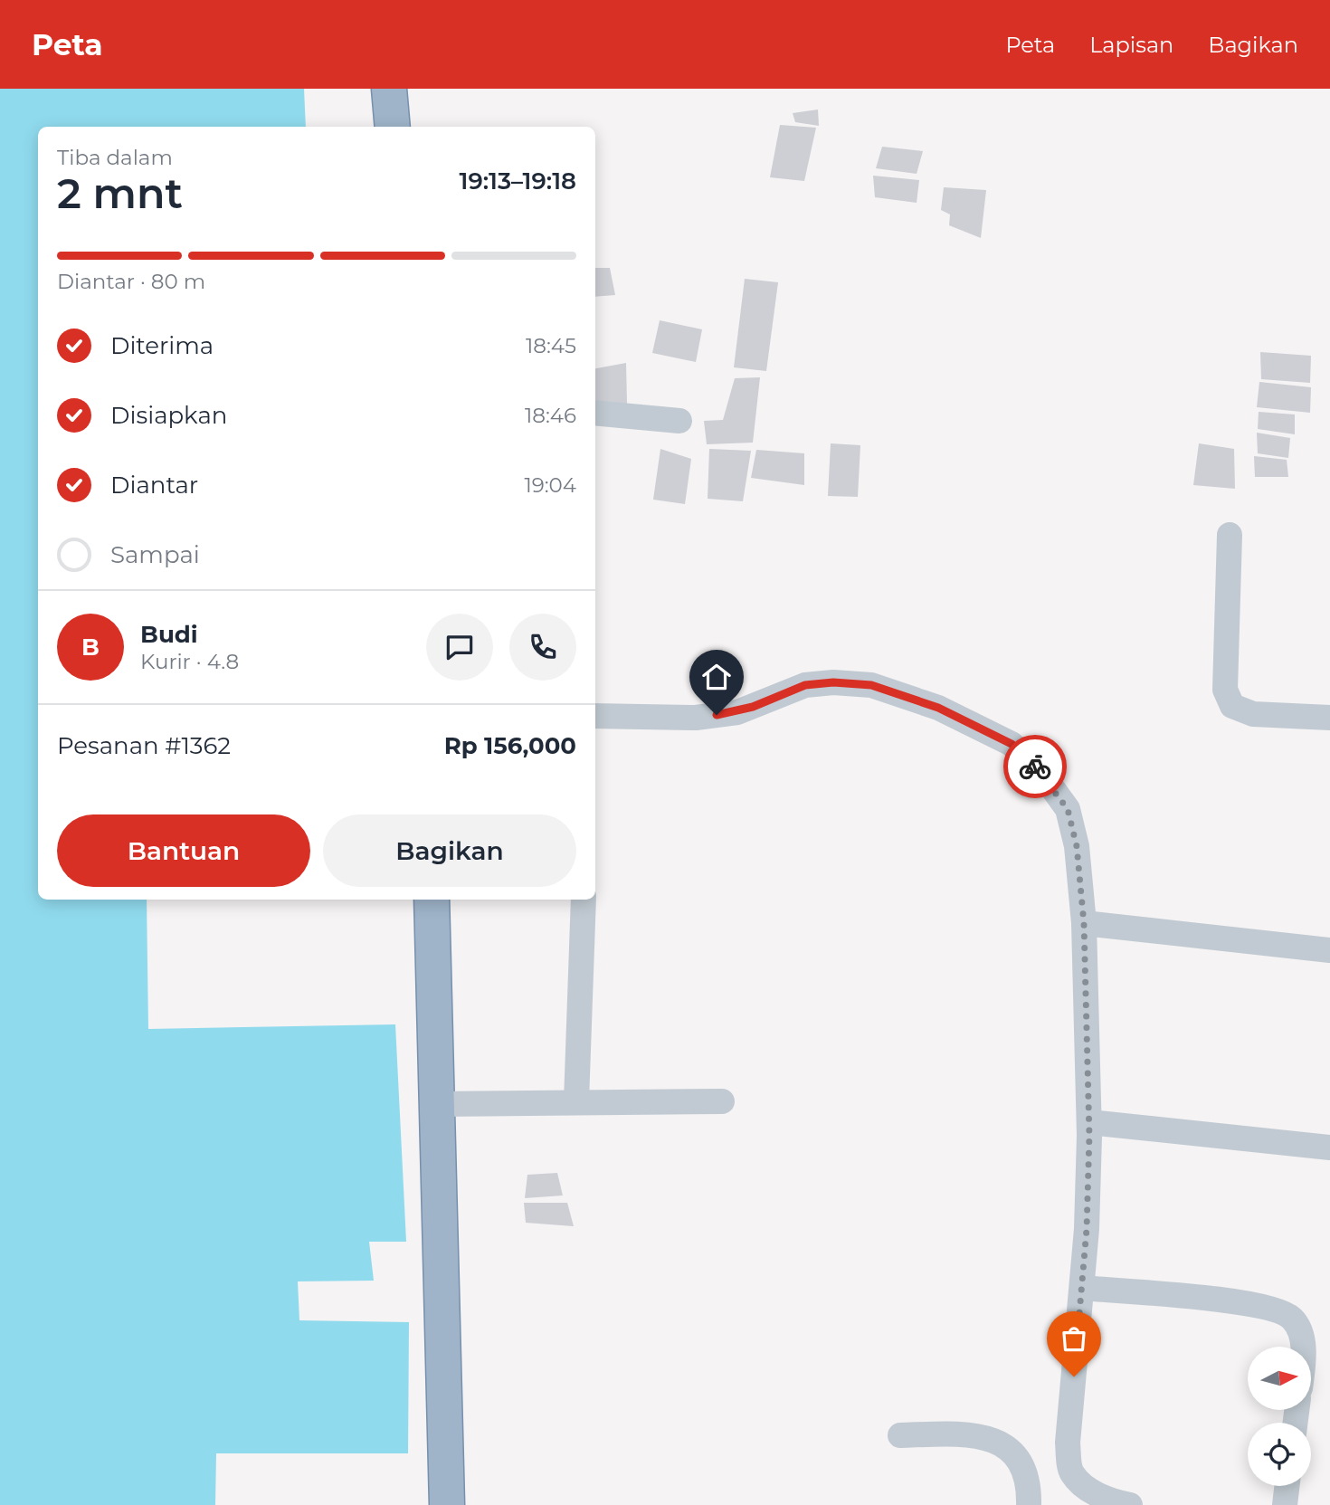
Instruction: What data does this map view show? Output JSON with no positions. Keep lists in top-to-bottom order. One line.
{"north":"right","page":{"header":"Peta","nav":["Peta","Lapisan","Bagikan"],"heading":["2 mnt","Tiba dalam","19:13–19:18"],"panel":["Budi","Kurir · 4.8","Pesanan #1362","Rp 156,000"],"bar":"Diantar · 80 m","list":[["Diterima","18:45"],["Disiapkan","18:46"],["Diantar","19:04"],"Sampai"],"round":"B","buttons":["Bantuan","Bagikan"]}}
